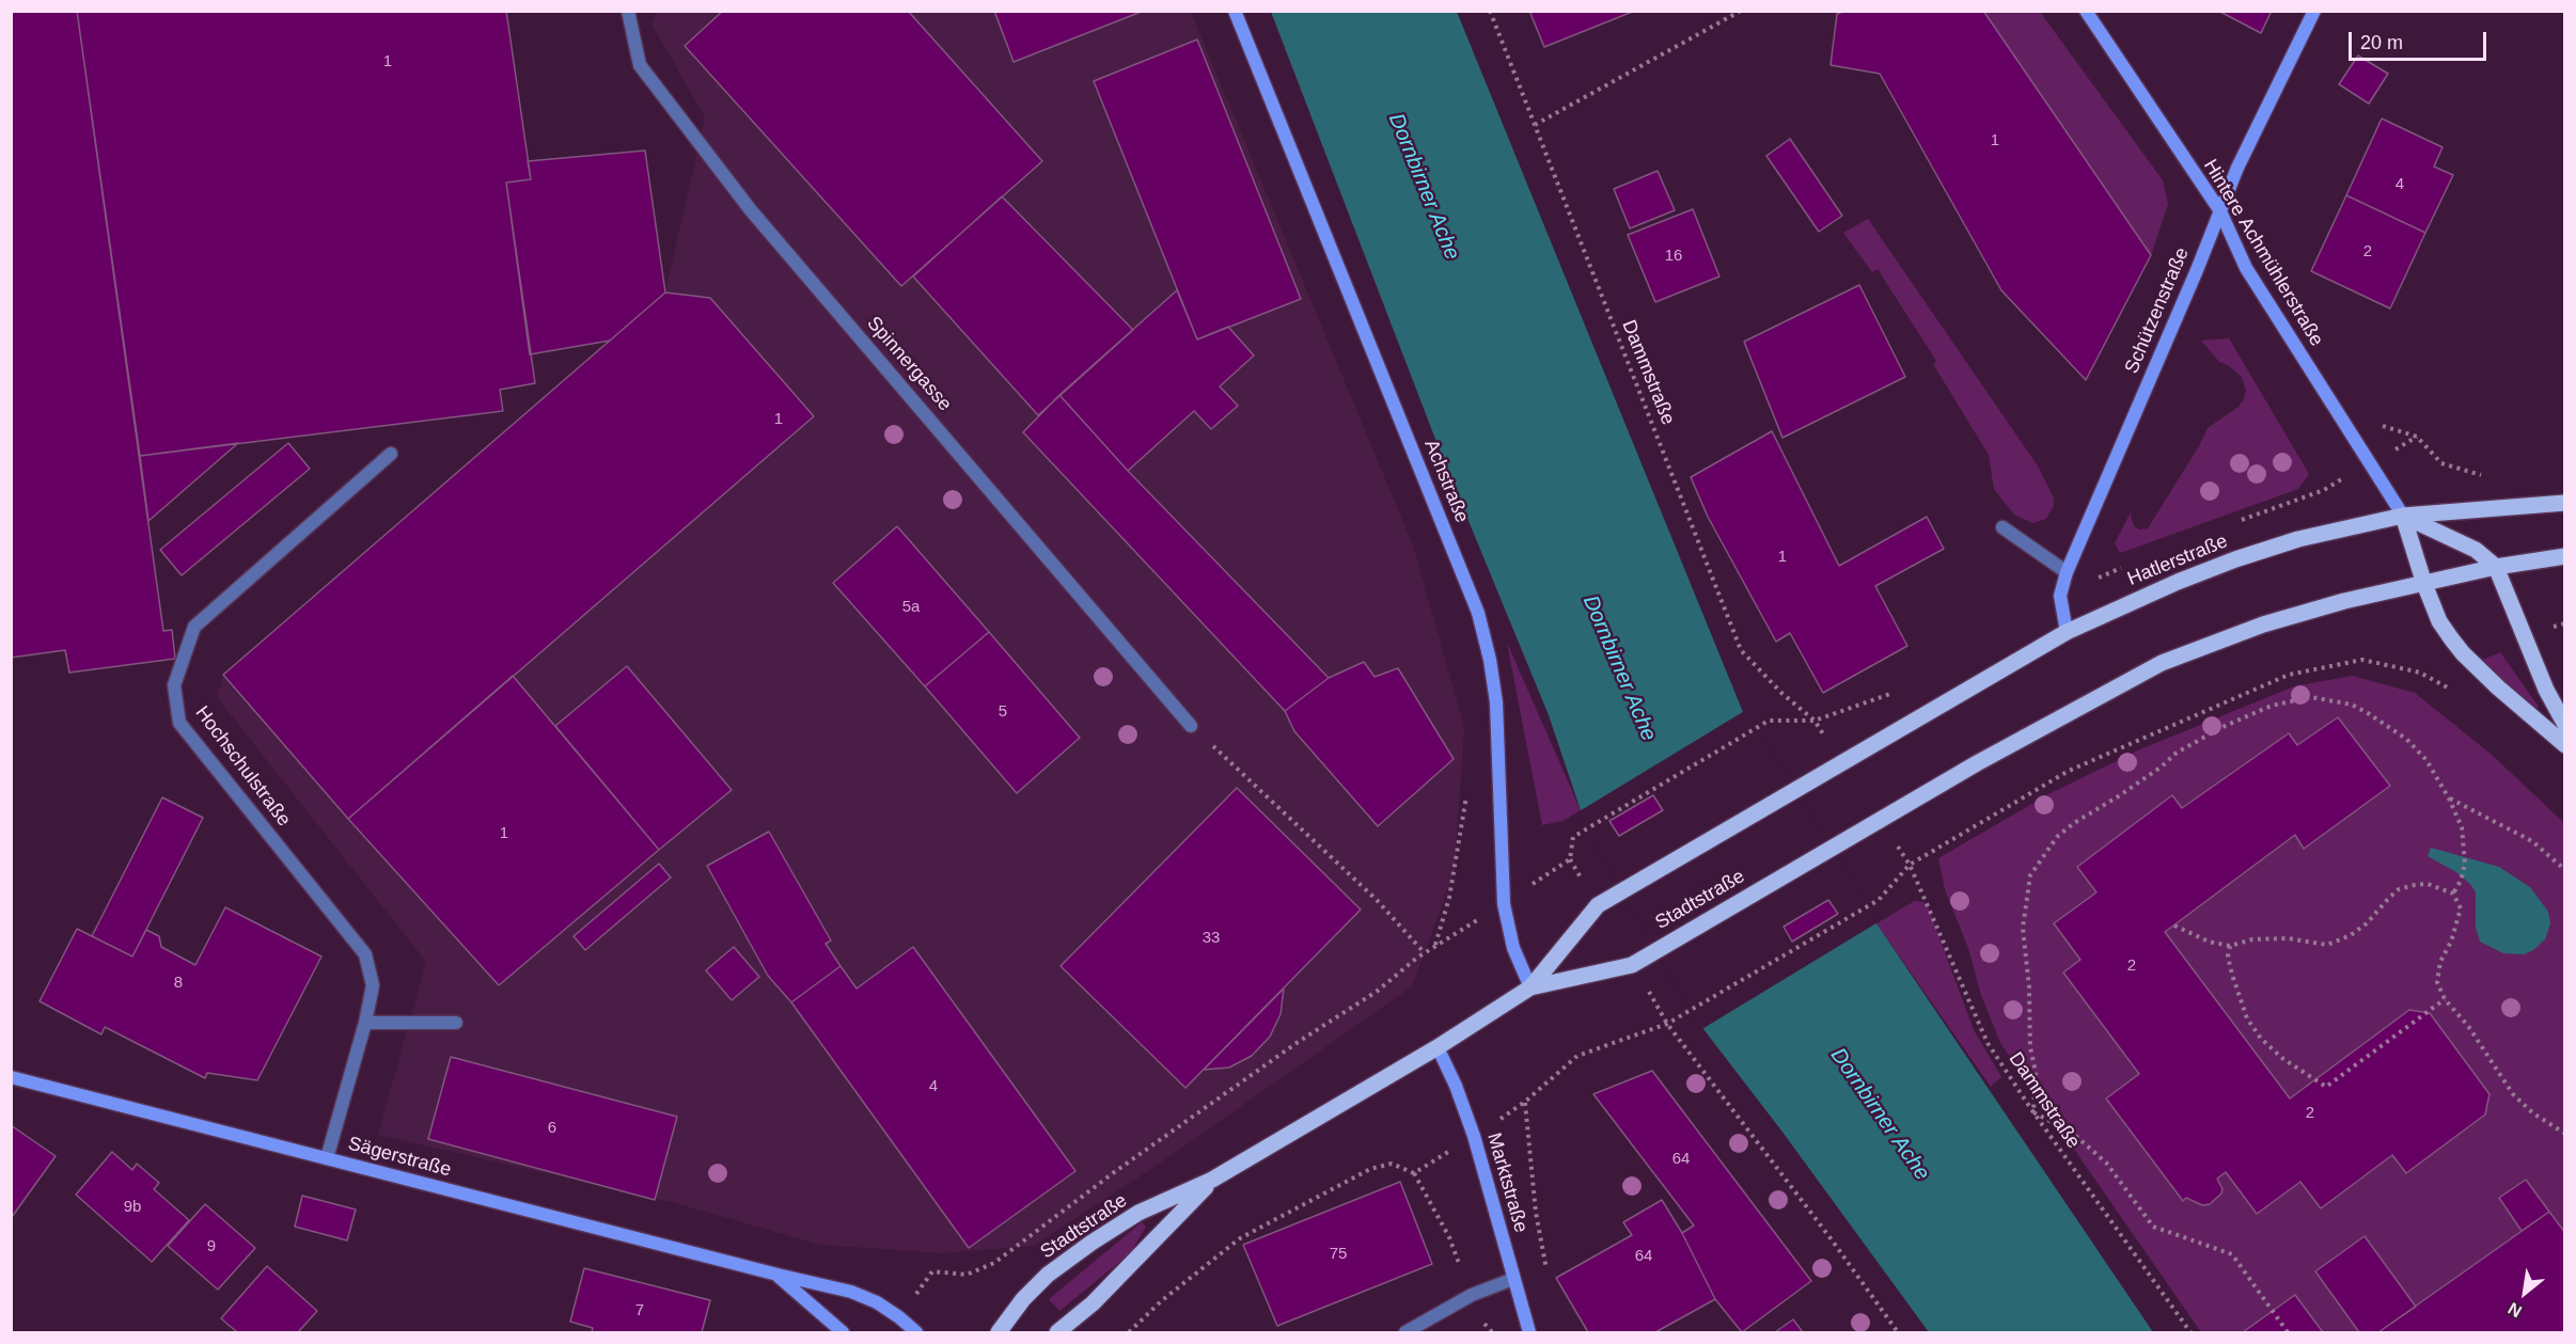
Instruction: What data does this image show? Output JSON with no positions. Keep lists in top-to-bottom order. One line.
{"streets":{"main road":["Hatlerstraße","Stadtstraße"],"street":["Hintere Achmühlerstraße","Schützenstraße","Spinnergasse","Achstraße","Hochschulstraße","Sägerstraße","Marktstraße"],"path":["Dammstraße"]},"crossings":[["Hintere Achmühlerstraße","Schützenstraße"],["Hintere Achmühlerstraße","Hatlerstraße"],["Schützenstraße","Hatlerstraße"],["Achstraße","Stadtstraße"],["Hatlerstraße","Stadtstraße"],["Hochschulstraße","Sägerstraße"],["Stadtstraße","Marktstraße"]],"water":["Dornbirner Ache"],"house_numbers":["1","1","4","2","16","1","1","5a","5","1","33","2","8","4","2","6","64","9b","9","75","64","7"],"scale_bar":"20 m","north":"bottom left"}
